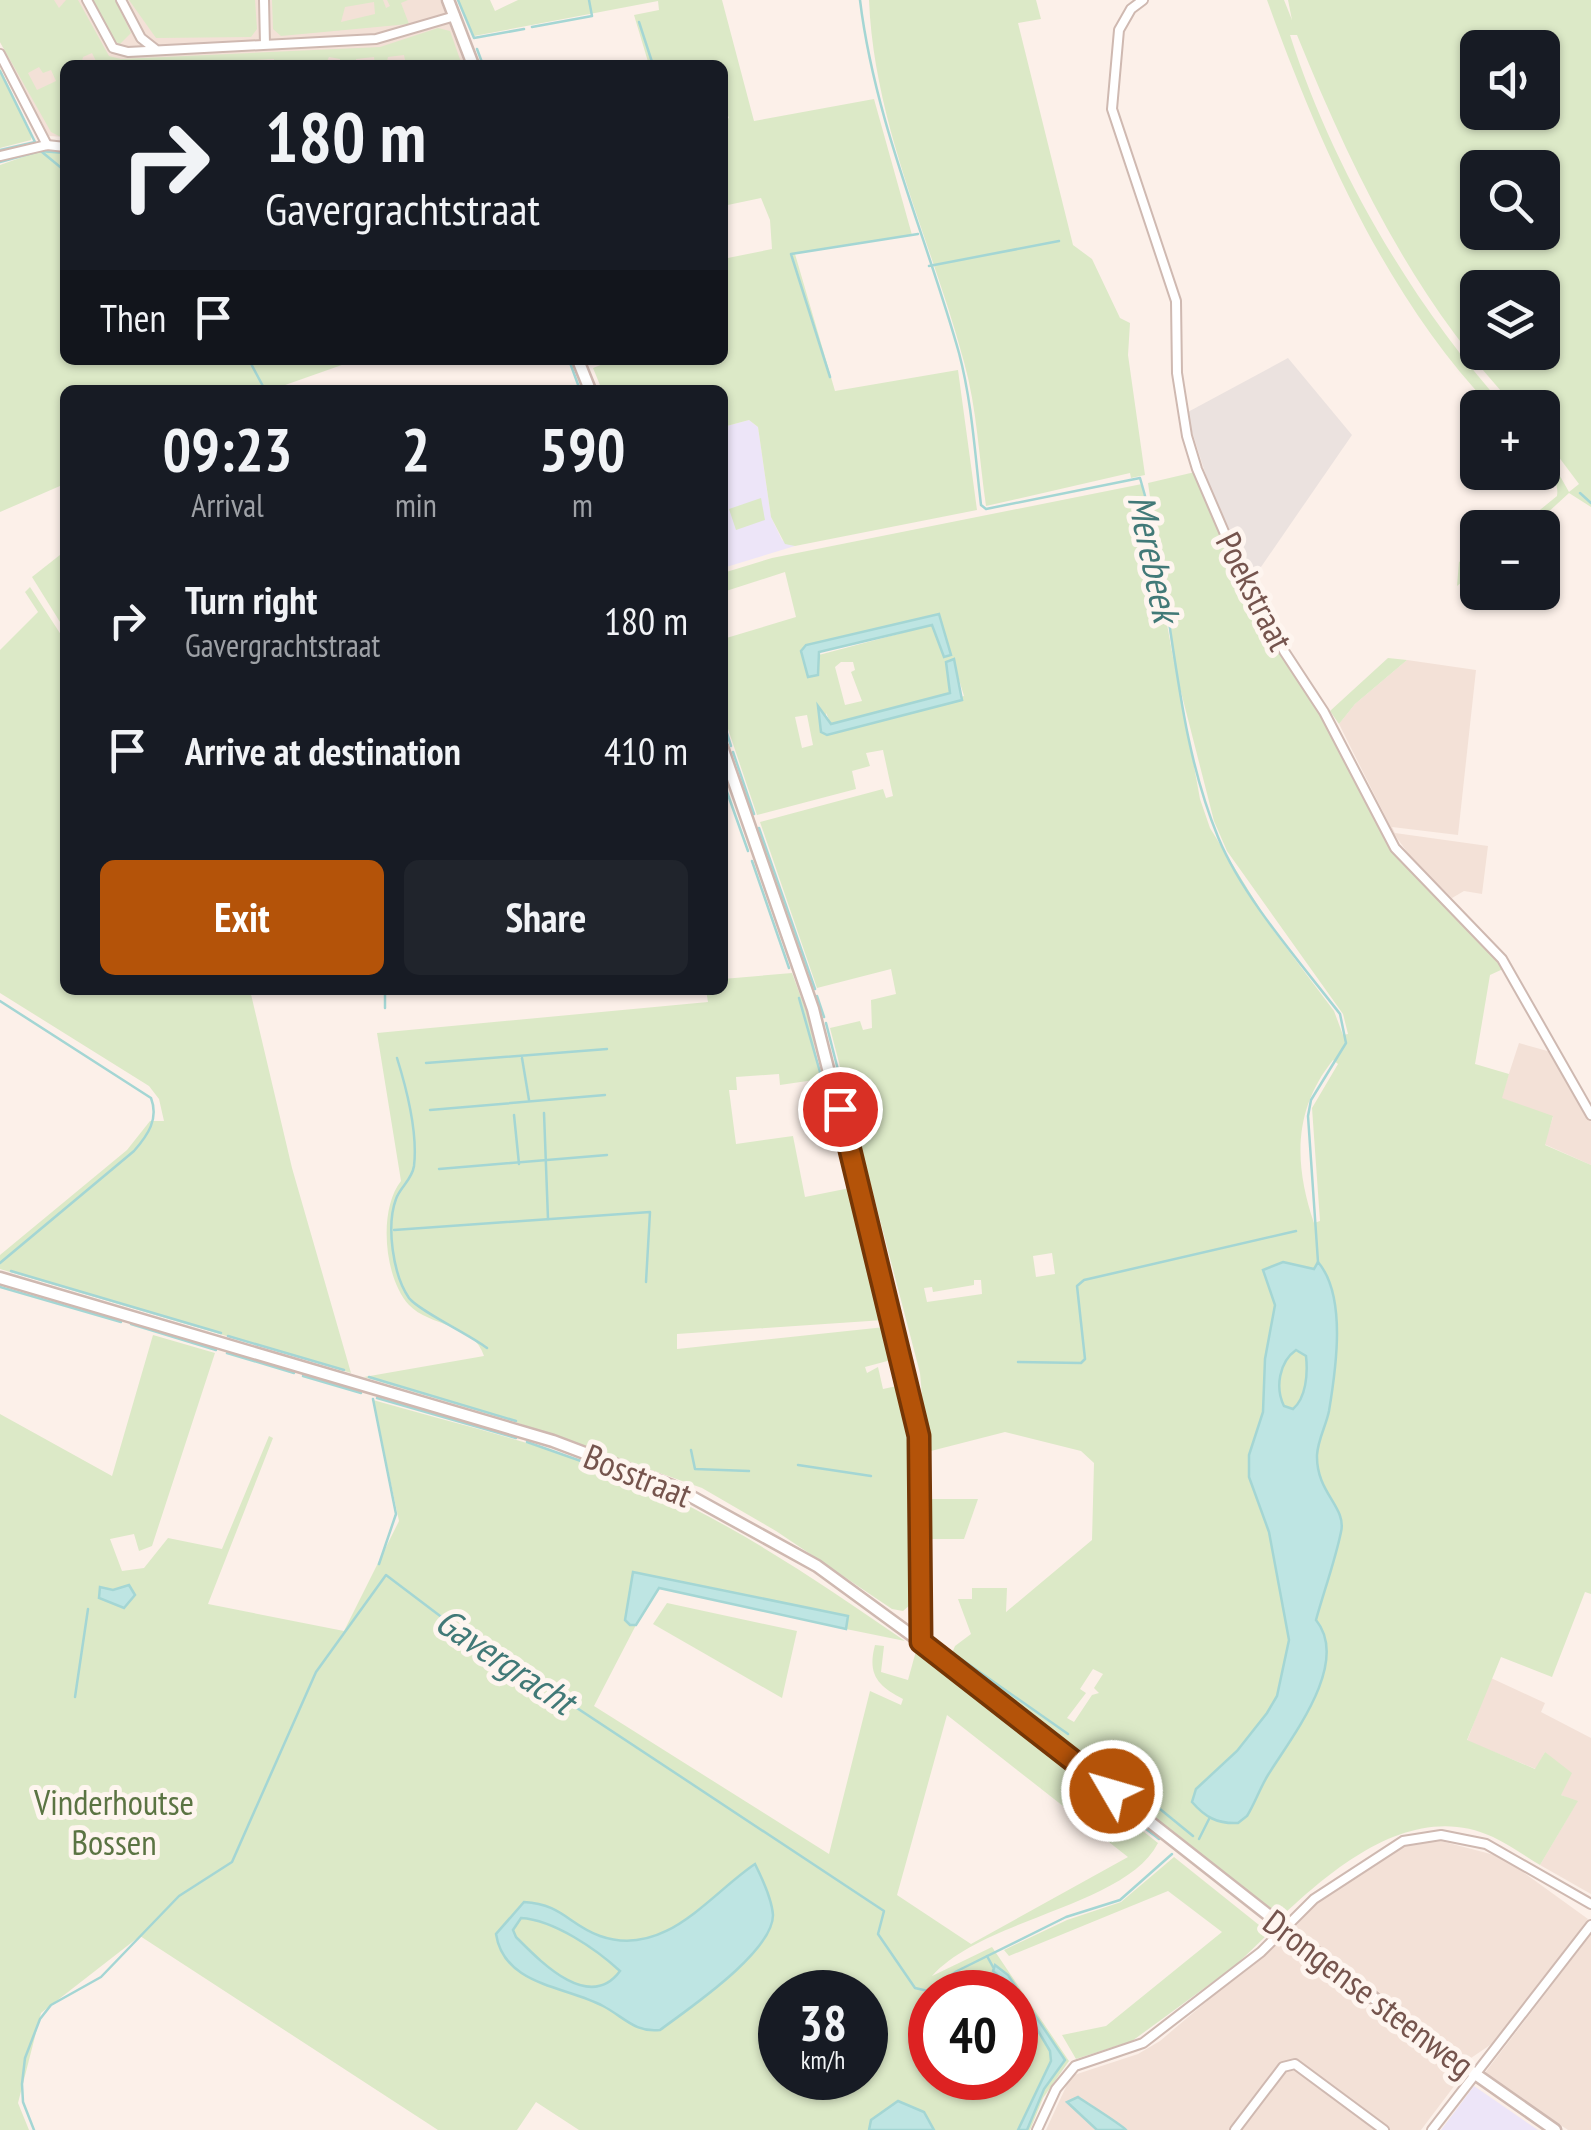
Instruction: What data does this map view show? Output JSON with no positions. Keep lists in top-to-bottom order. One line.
{"streets":{"street":["Poekstraat","Bosstraat","Drongense steenweg"]},"crossings":[["Bosstraat","Drongense steenweg"]],"water":["Merebeek","Gavergracht"],"parks":["Vinderhoutse Bossen"],"page":{"map_buttons":["+","−"],"turn":["180 m","Gavergrachtstraat"],"then":"Then","eta":["09:23","Arrival","2","min","590","m"],"list":[{"name":"Turn right","note":"Gavergrachtstraat","value":"180 m"},{"name":"Arrive at destination","value":"410 m"}],"buttons":["Exit","Share"],"speed":"38 km/h","limit":"40"}}
